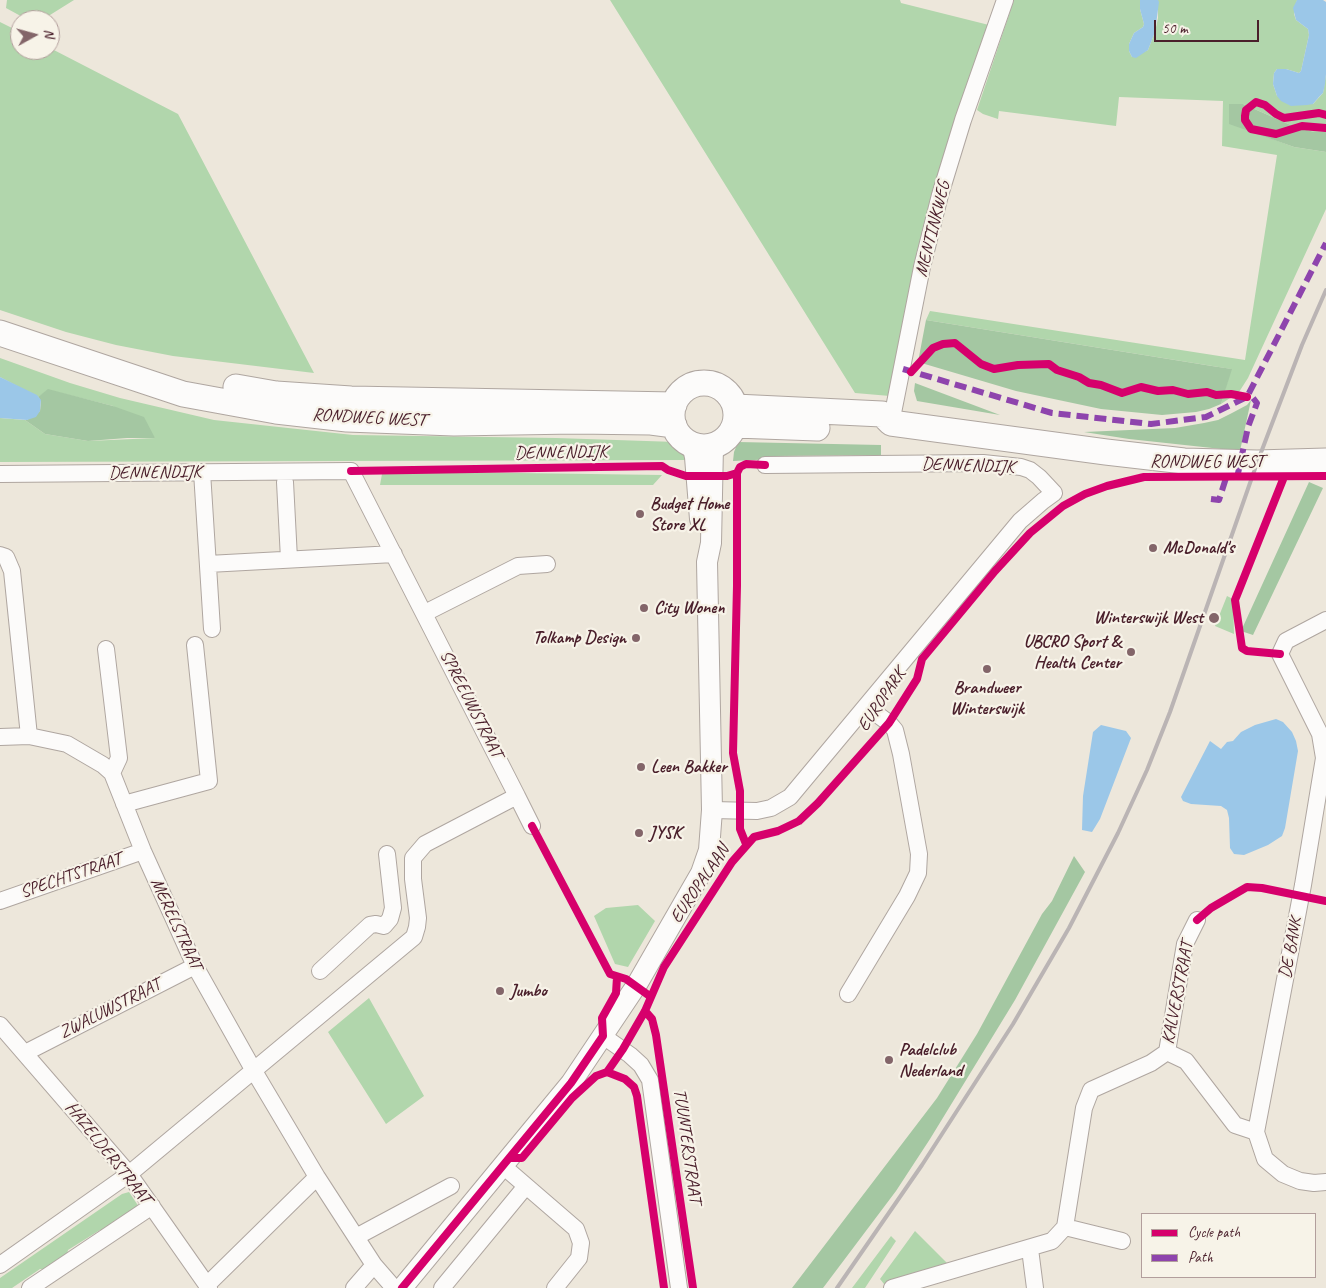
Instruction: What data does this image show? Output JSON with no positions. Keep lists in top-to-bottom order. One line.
{"streets":{"main road":["RONDWEG WEST"],"street":["MENTINKWEG","DENNENDIJK","EUROPARK","SPREEUWSTRAAT","SPECHTSTRAAT","EUROPALAAN","MERELSTRAAT","DE BANK","KALVERSTRAAT","ZWALUWSTRAAT","TUUNTERSTRAAT","HAZELDERSTRAAT"]},"crossings":[["MENTINKWEG","RONDWEG WEST"],["RONDWEG WEST","EUROPALAAN"],["DENNENDIJK","EUROPARK"],["DENNENDIJK","SPREEUWSTRAAT"],["SPECHTSTRAAT","MERELSTRAAT"],["EUROPALAAN","TUUNTERSTRAAT"],["MERELSTRAAT","ZWALUWSTRAAT"],["ZWALUWSTRAAT","HAZELDERSTRAAT"]],"places":["Budget Home Store XL","McDonald's","City Wonen","Winterswijk West","Tolkamp Design","UBCRO Sport & Health Center","Brandweer Winterswijk","Leen Bakker","JYSK","Jumbo","Padelclub Nederland"],"legend":["Cycle path","Path"],"scale_bar":"50 m","north":"right"}
